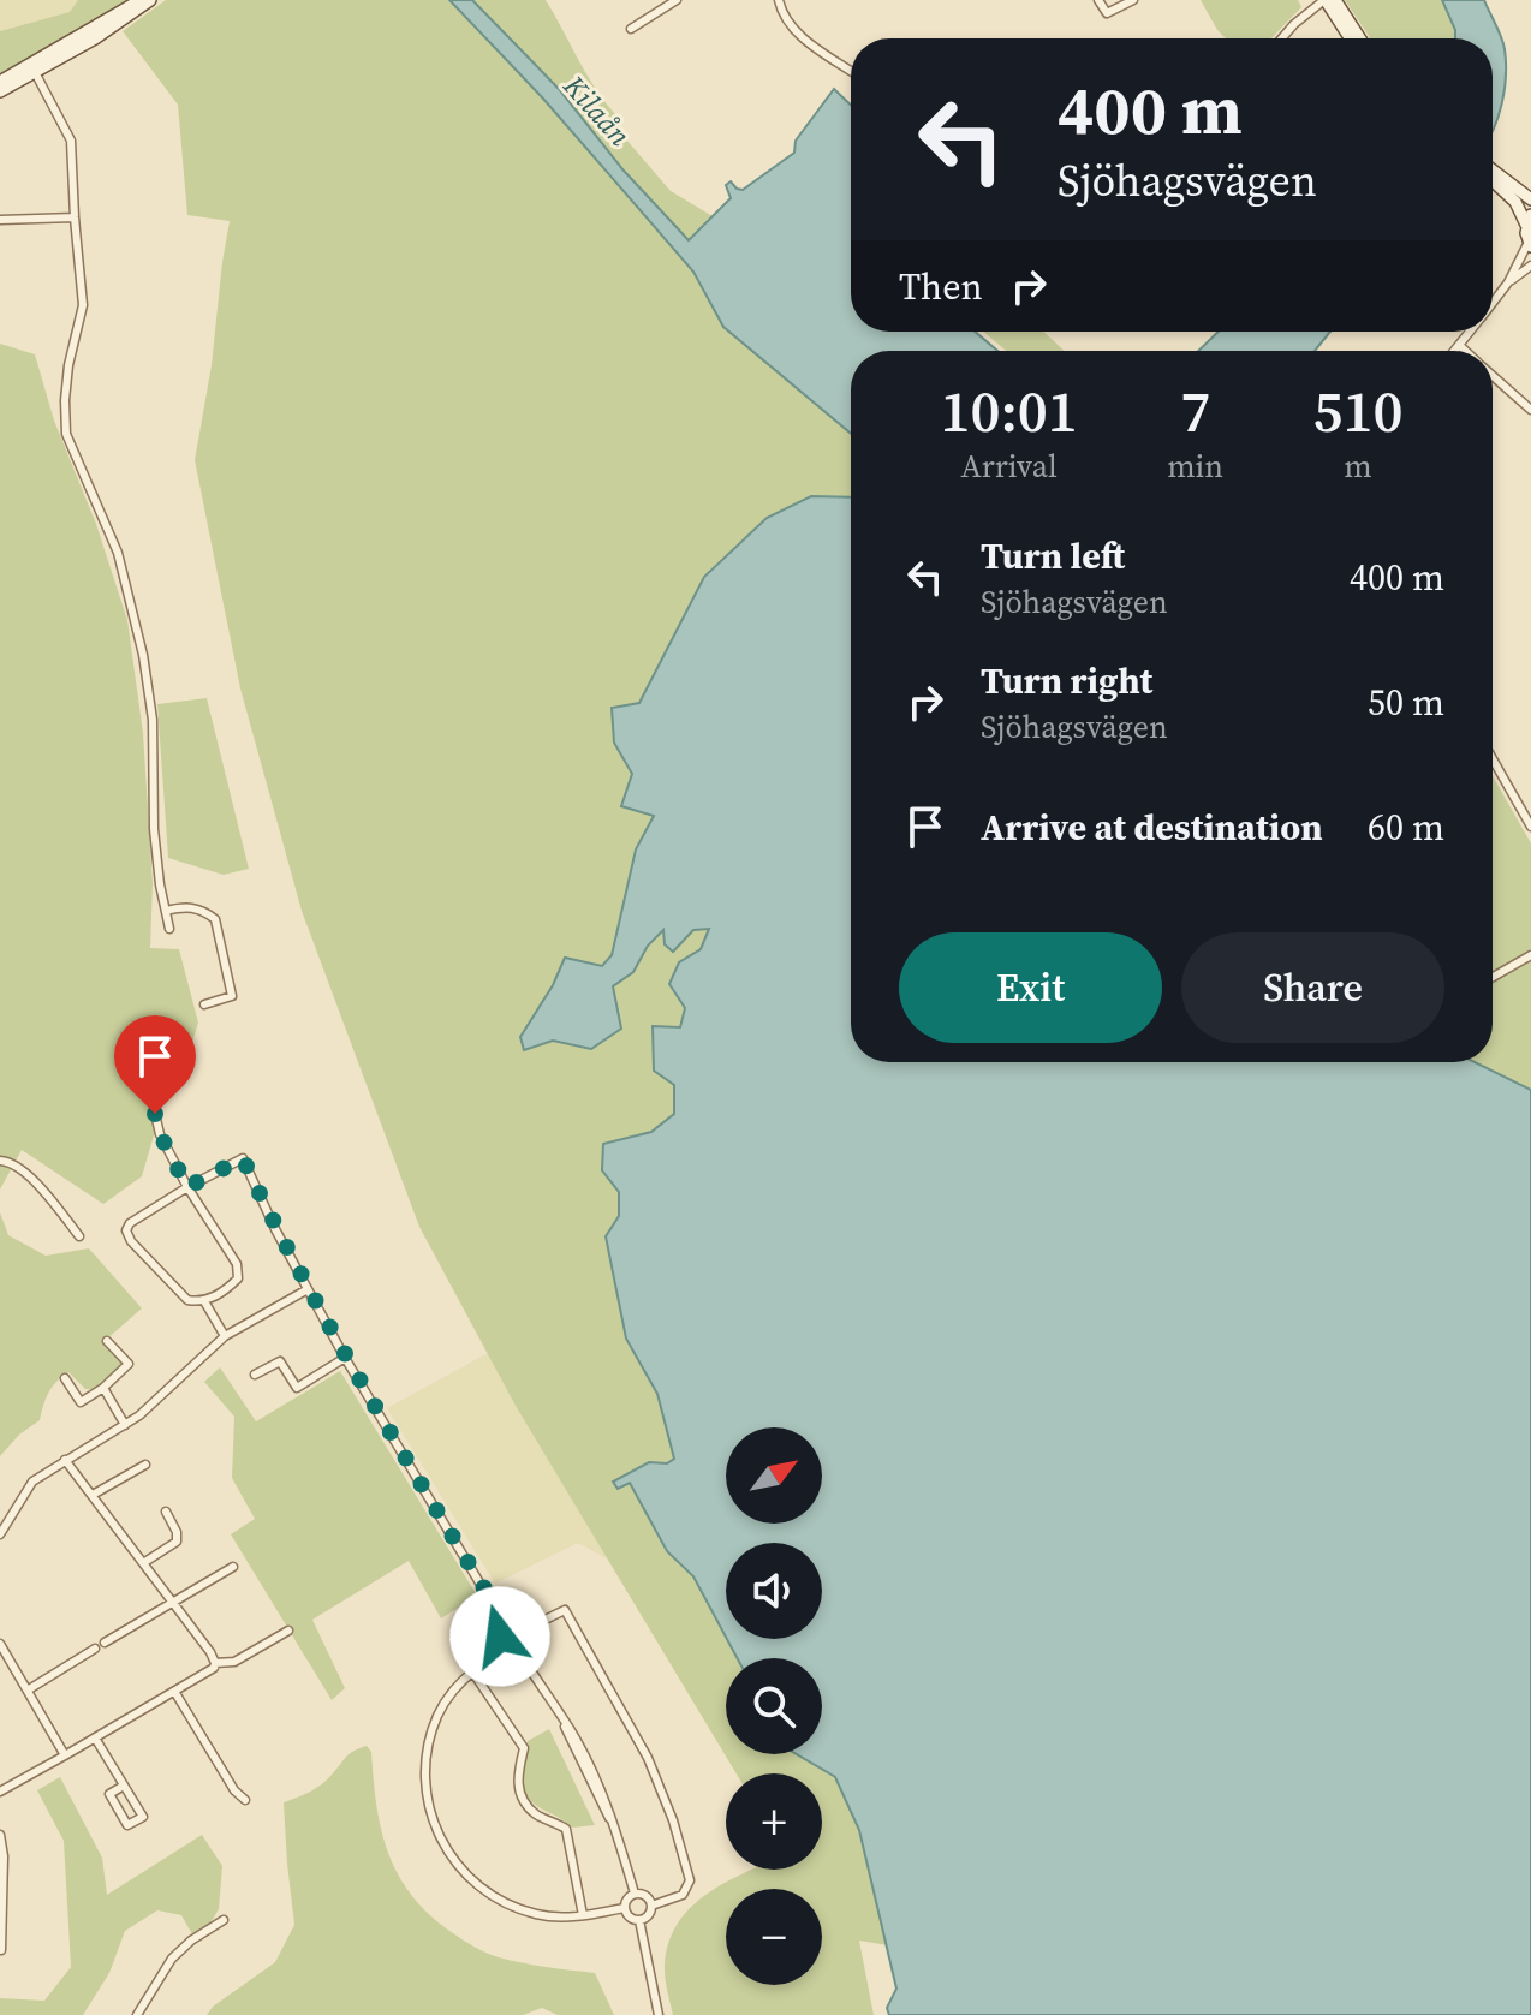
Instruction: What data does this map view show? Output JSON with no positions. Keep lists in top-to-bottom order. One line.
{"water":["Kilaån"],"north":"top right","page":{"turn":["400 m","Sjöhagsvägen"],"then":"Then","eta":["10:01","Arrival","7","min","510","m"],"list":[{"name":"Turn left","note":"Sjöhagsvägen","value":"400 m"},{"name":"Turn right","note":"Sjöhagsvägen","value":"50 m"},{"name":"Arrive at destination","value":"60 m"}],"buttons":["Exit","Share"],"map_buttons":["+","−"]}}
